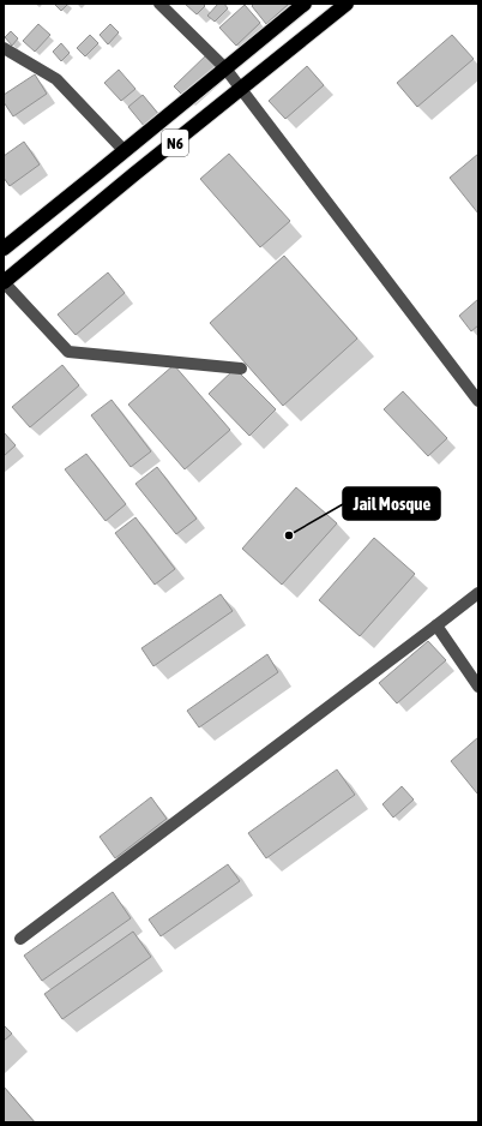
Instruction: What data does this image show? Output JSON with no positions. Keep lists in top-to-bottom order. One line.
{"streets":{"highway":["N6"]},"places":["Jail Mosque"]}
